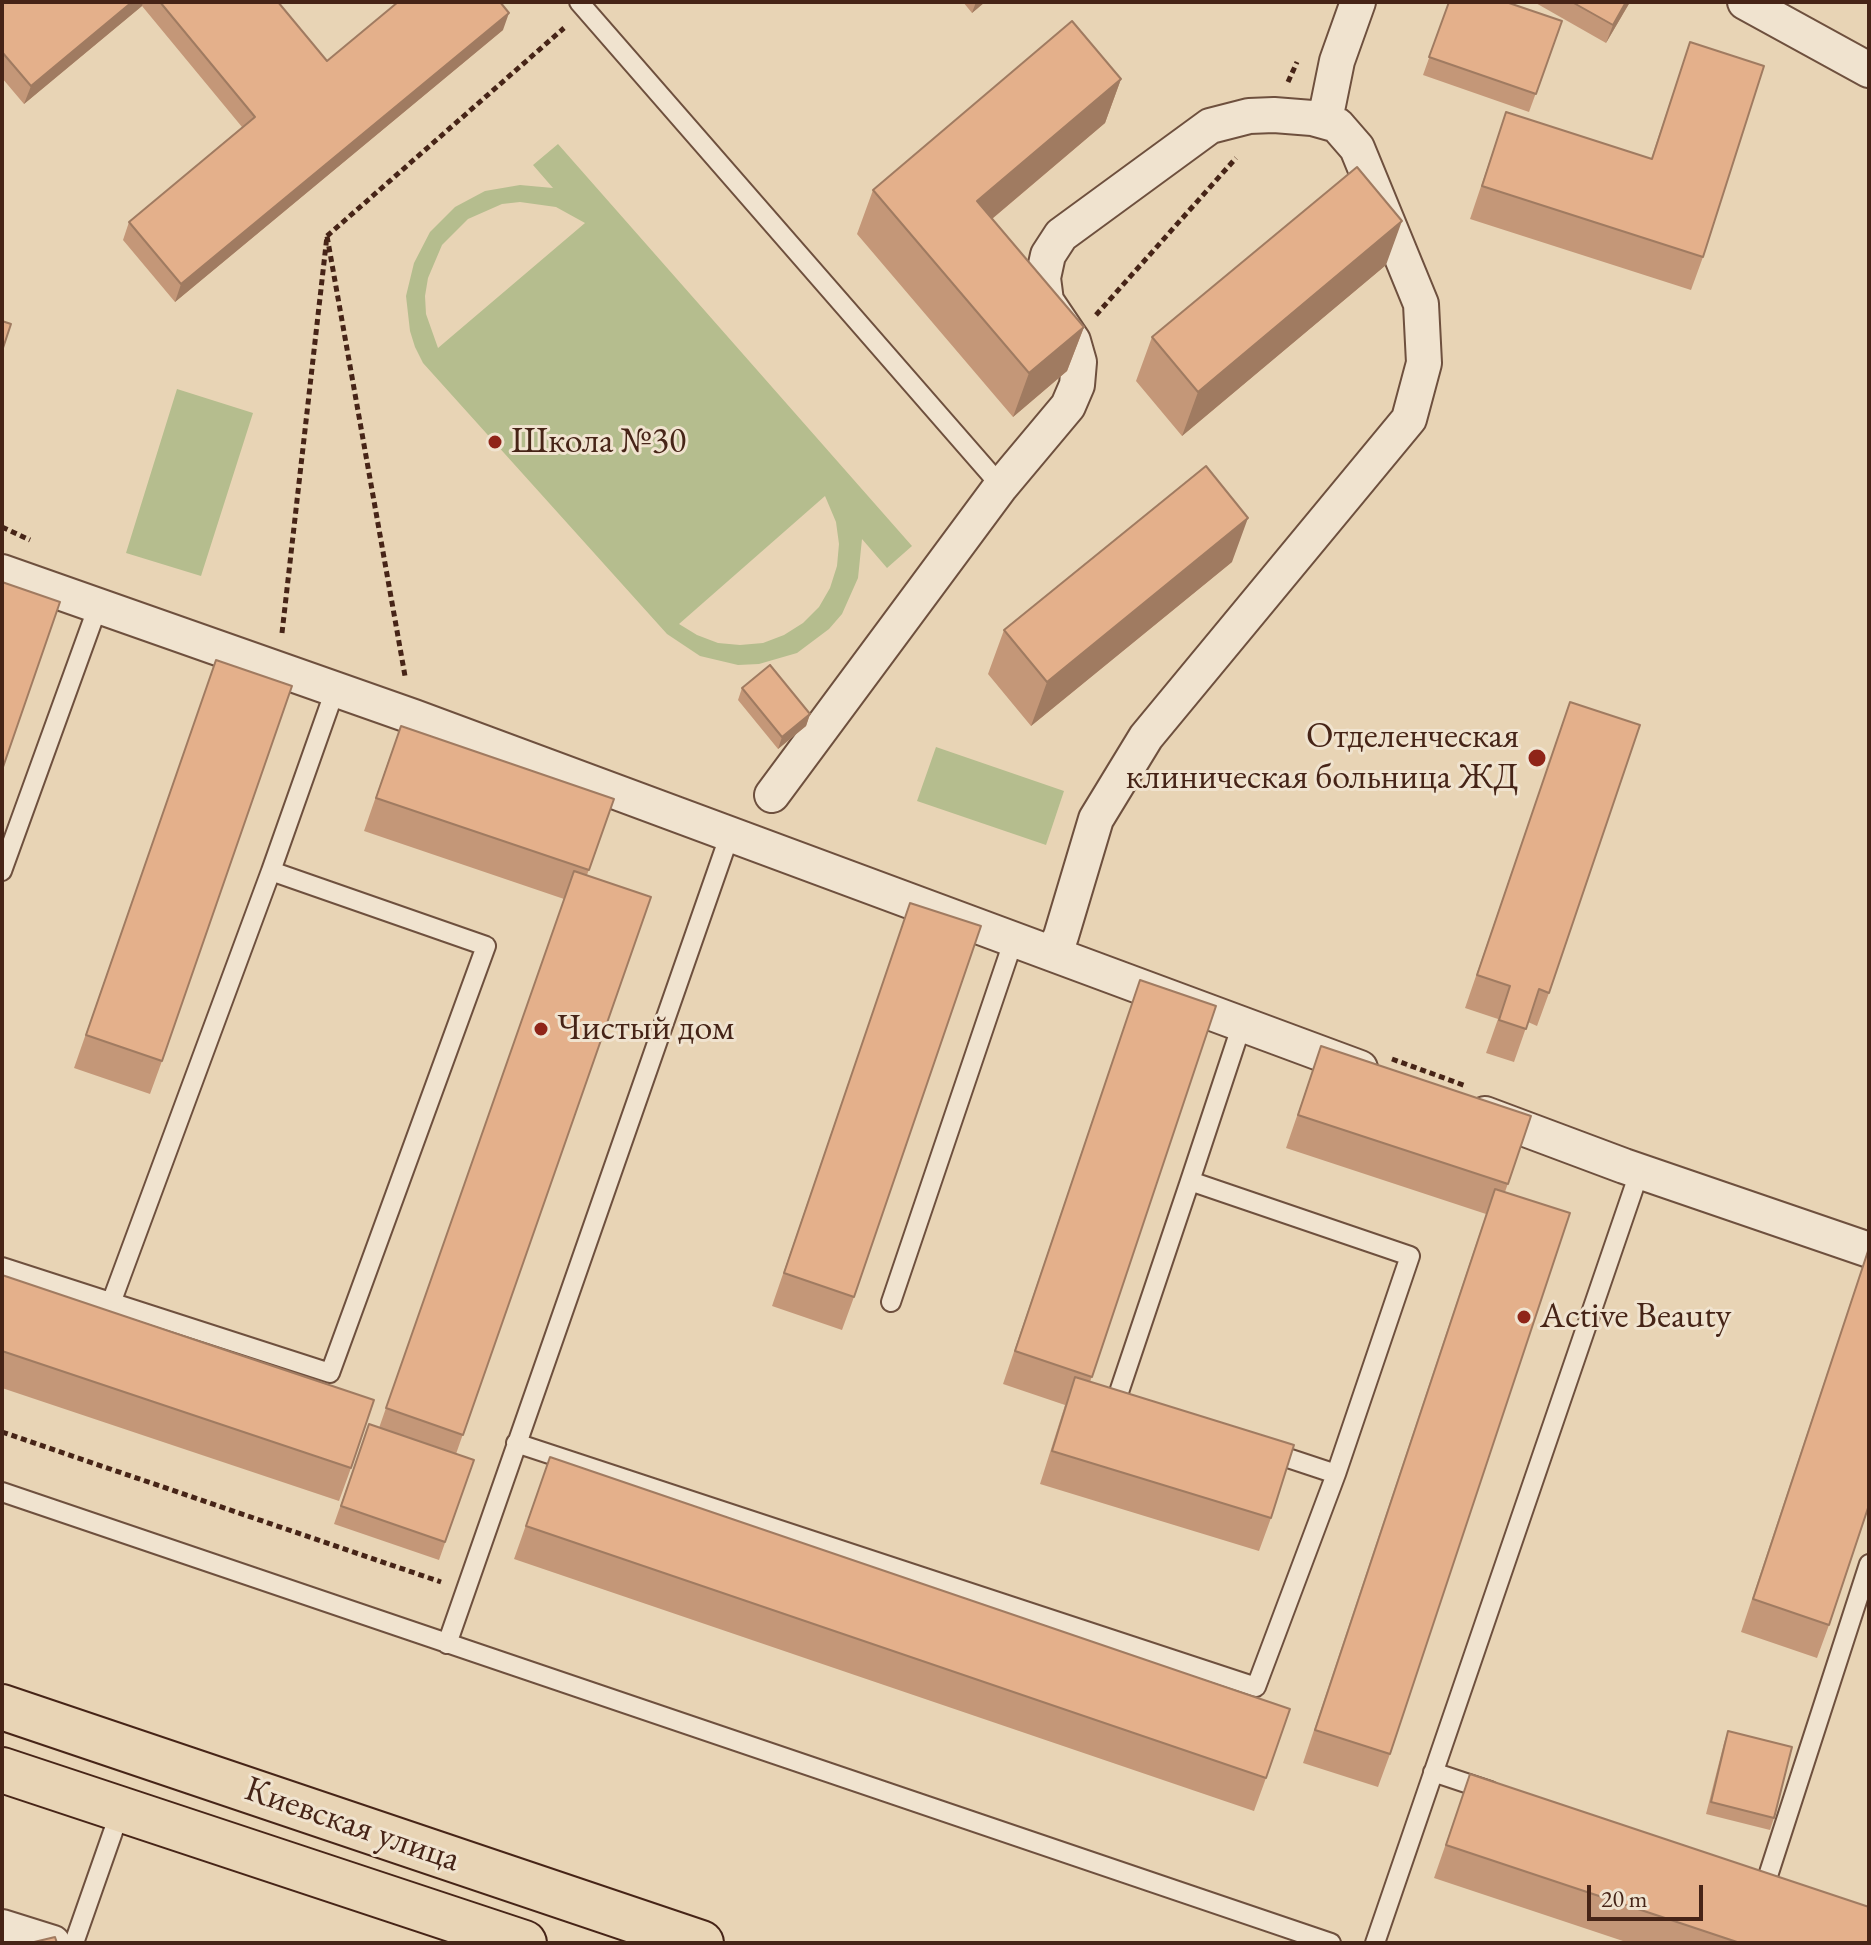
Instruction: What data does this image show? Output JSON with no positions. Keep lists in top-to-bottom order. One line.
{"streets":{"main road":["Киевская улица"]},"places":["Школа №30","Отделенческая клиническая больница ЖД","Чистый дом","Active Beauty"],"scale_bar":"20 m"}
